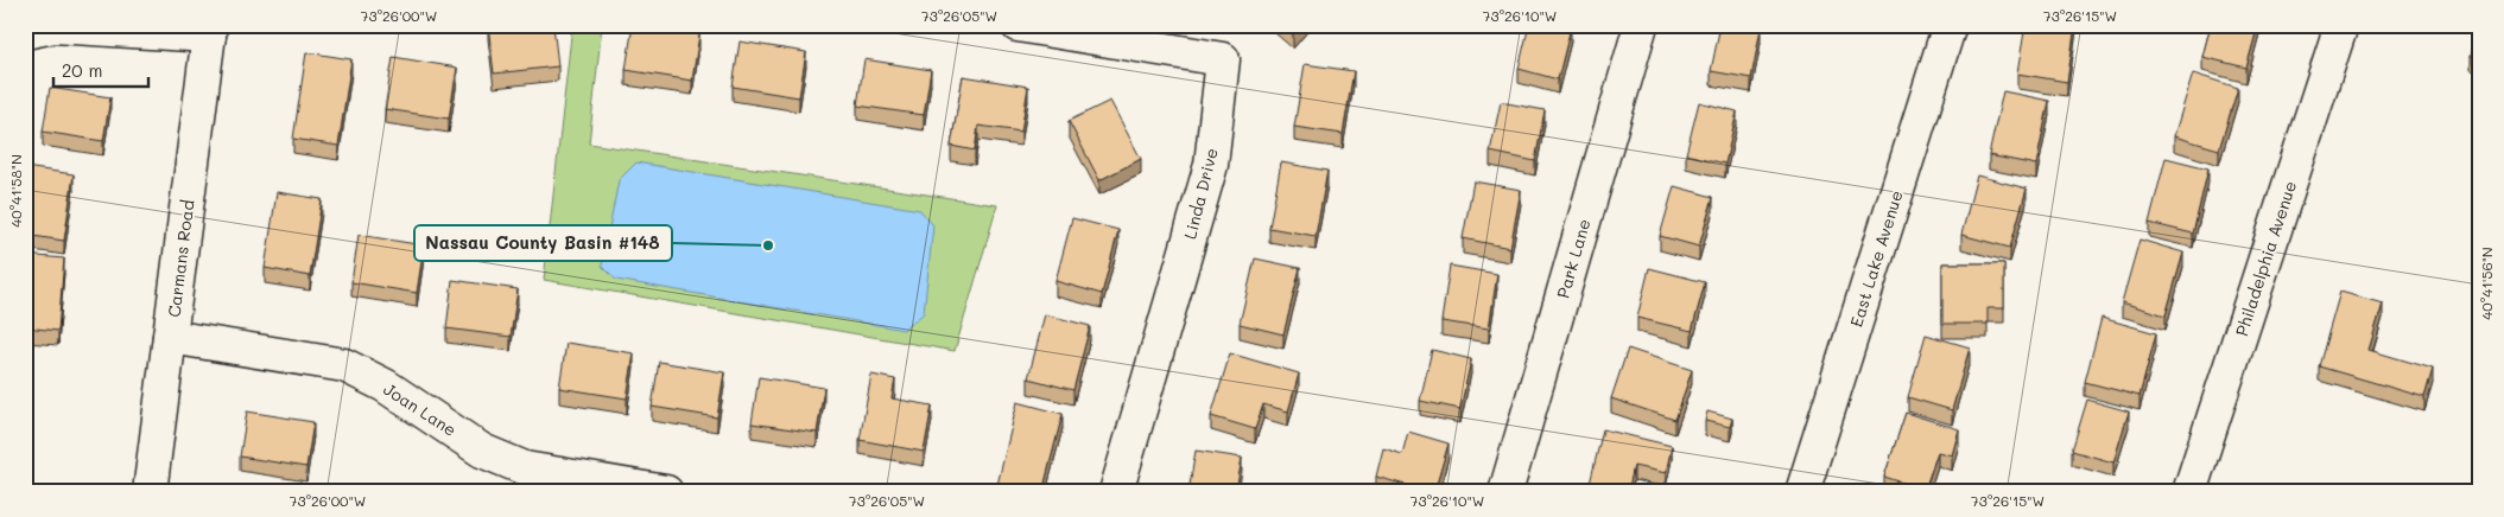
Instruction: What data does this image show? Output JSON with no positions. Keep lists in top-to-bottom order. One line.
{"streets":{"street":["Linda Drive","Carmans Road","Park Lane","East Lake Avenue","Philadelphia Avenue","Joan Lane"]},"crossings":[["Carmans Road","Joan Lane"]],"places":["Nassau County Basin #148"],"scale_bar":"20 m","coordinates":["73°26'00\"W","73°26'05\"W","73°26'10\"W","73°26'15\"W","40°41'58\"N","40°41'56\"N"]}
